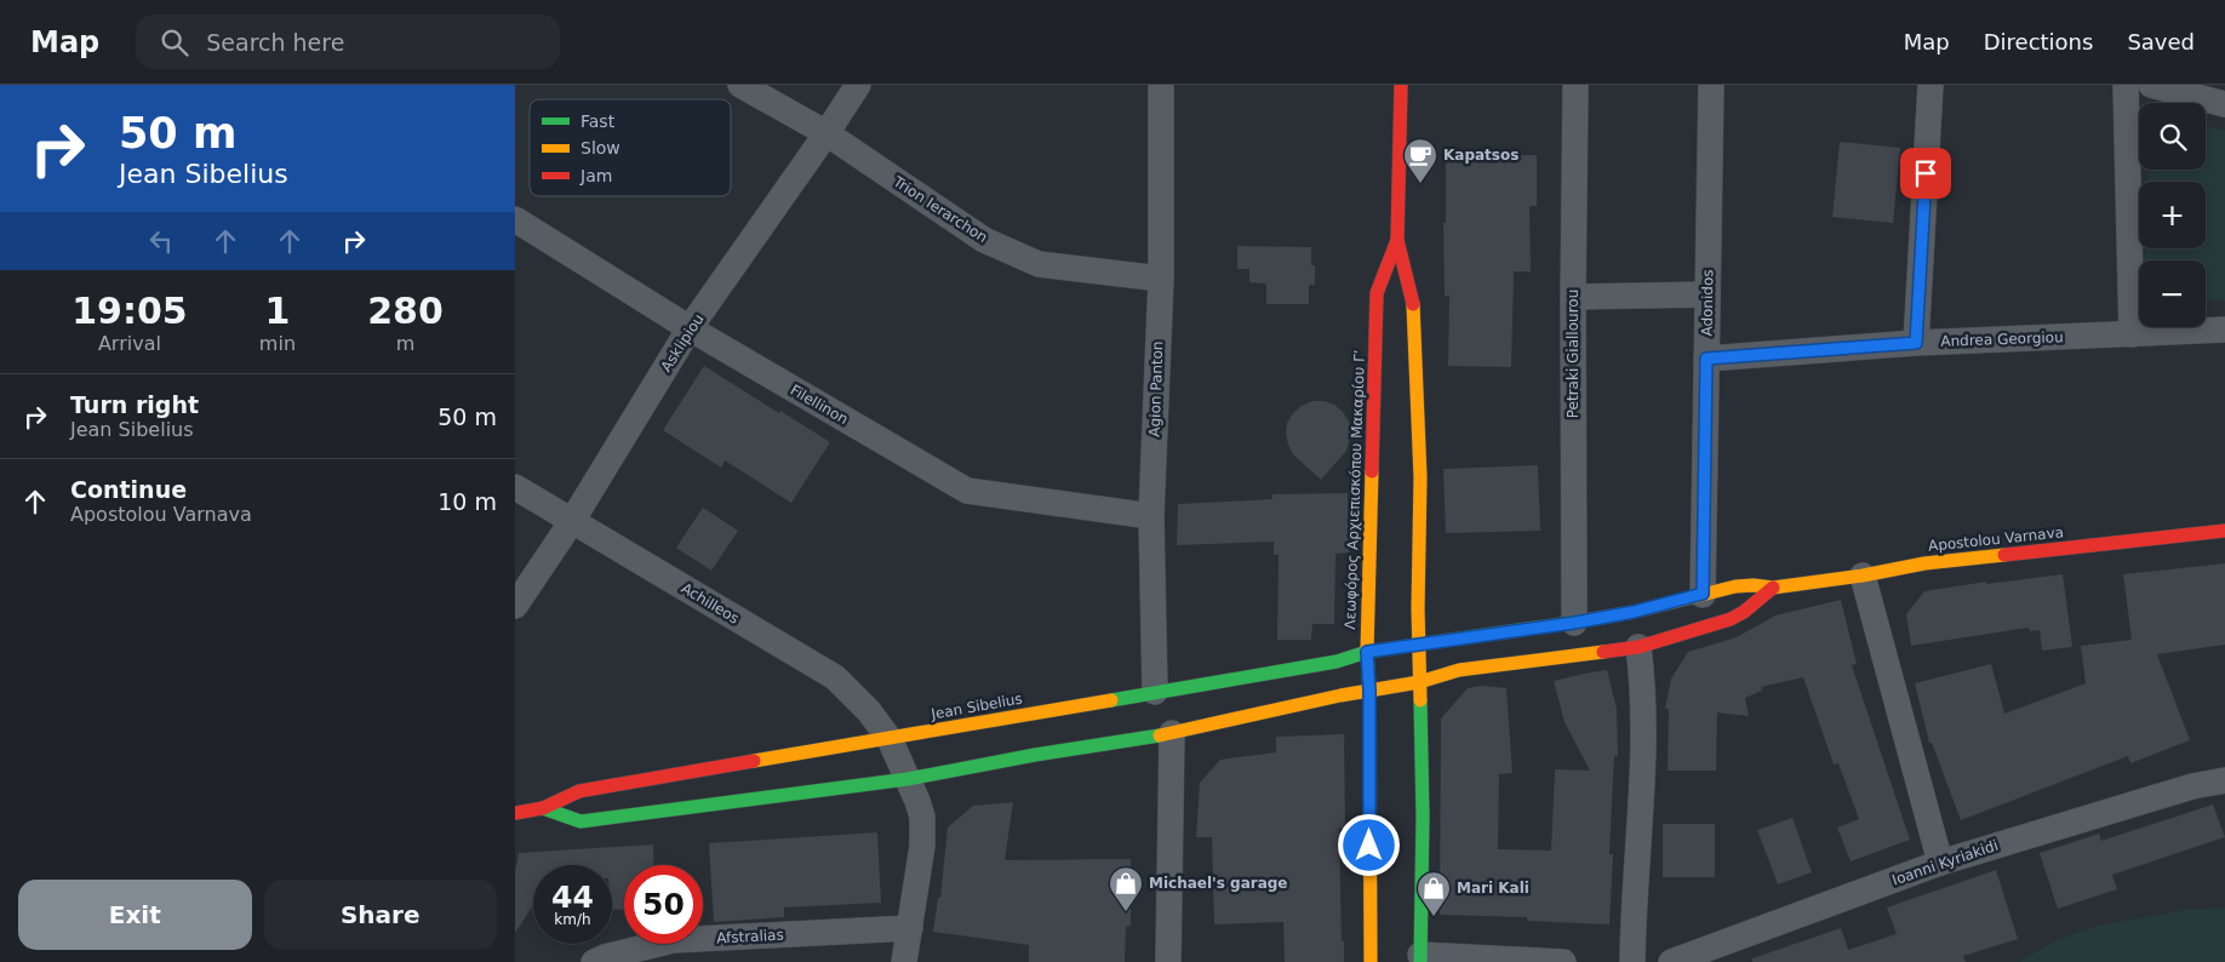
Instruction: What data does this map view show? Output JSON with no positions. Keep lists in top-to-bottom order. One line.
{"streets":{"main road":["Λεωφόρος Αρχιεπισκόπου Μακαρίου Γ’","Apostolou Varnava","Jean Sibelius"],"street":["Trion Ierarchon","Adonidos","Andrea Georgiou","Asklipiou","Petraki Giallourou","Agion Panton","Filellinon","Achilleos","Ioanni Kyriakidi","Afstralias"]},"crossings":[["Trion Ierarchon","Asklipiou"],["Trion Ierarchon","Agion Panton"],["Adonidos","Andrea Georgiou"],["Adonidos","Apostolou Varnava"],["Asklipiou","Filellinon"],["Asklipiou","Achilleos"],["Petraki Giallourou","Apostolou Varnava"],["Agion Panton","Filellinon"],["Agion Panton","Jean Sibelius"],["Λεωφόρος Αρχιεπισκόπου Μακαρίου Γ’","Apostolou Varnava"],["Λεωφόρος Αρχιεπισκόπου Μακαρίου Γ’","Jean Sibelius"],["Apostolou Varnava","Jean Sibelius"],["Achilleos","Jean Sibelius"],["Achilleos","Afstralias"]],"places":{"cafe":["Kapatsos"],"shop":["Michael's garage","Mari Kali"]},"legend":["Fast","Slow","Jam"],"page":{"header":"Map","search":"Search here","nav":["Map","Directions","Saved"],"turn":["50 m","Jean Sibelius"],"map_buttons":["+","−"],"eta":["19:05","Arrival","1","min","280","m"],"list":[{"name":"Turn right","note":"Jean Sibelius","value":"50 m"},{"name":"Continue","note":"Apostolou Varnava","value":"10 m"}],"speed":"44 km/h","limit":"50","buttons":["Exit","Share"]}}
